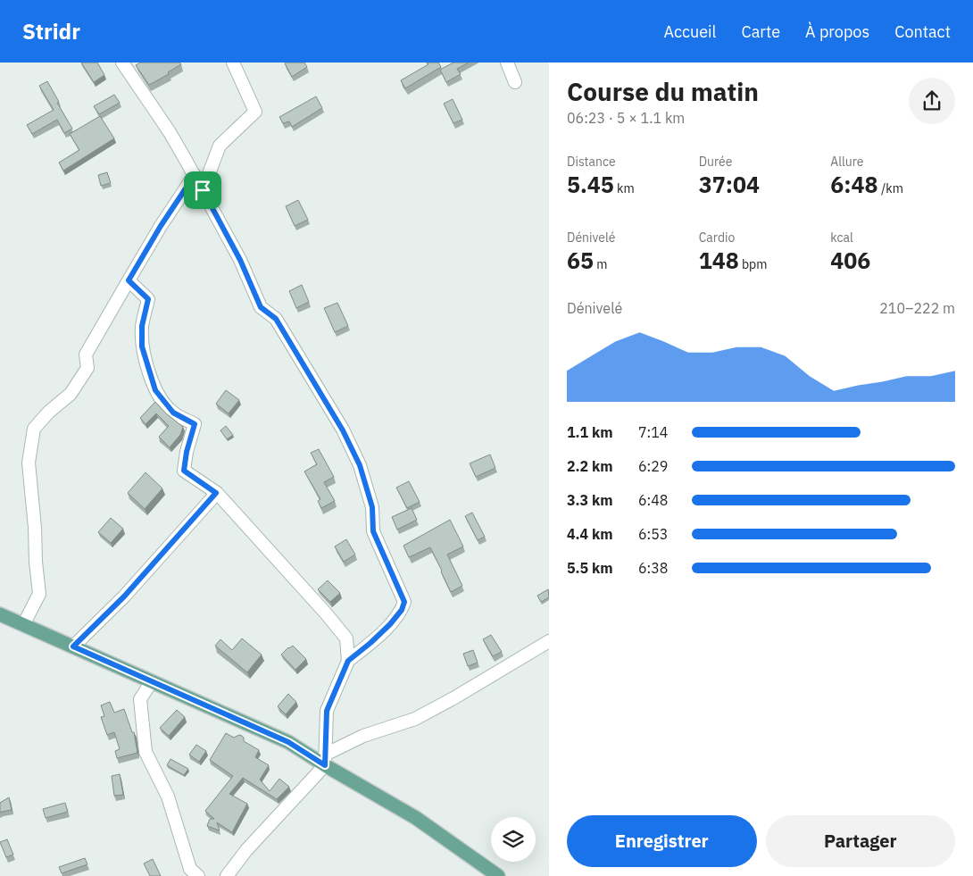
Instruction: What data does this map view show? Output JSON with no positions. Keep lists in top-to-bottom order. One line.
{"page":{"header":"Stridr","nav":["Accueil","Carte","À propos","Contact"],"heading":["Course du matin","06:23 · 5 × 1.1 km"],"stats":[["Distance","5.45 km"],["Durée","37:04"],["Allure","6:48 /km"],["Dénivelé","65 m"],["Cardio","148 bpm"],["kcal","406"]],"chart":["Dénivelé","210–222 m"],"list":[{"name":"1.1 km","note":"7:14"},{"name":"2.2 km","note":"6:29"},{"name":"3.3 km","note":"6:48"},{"name":"4.4 km","note":"6:53"},{"name":"5.5 km","note":"6:38"}],"buttons":["Enregistrer","Partager"]}}
